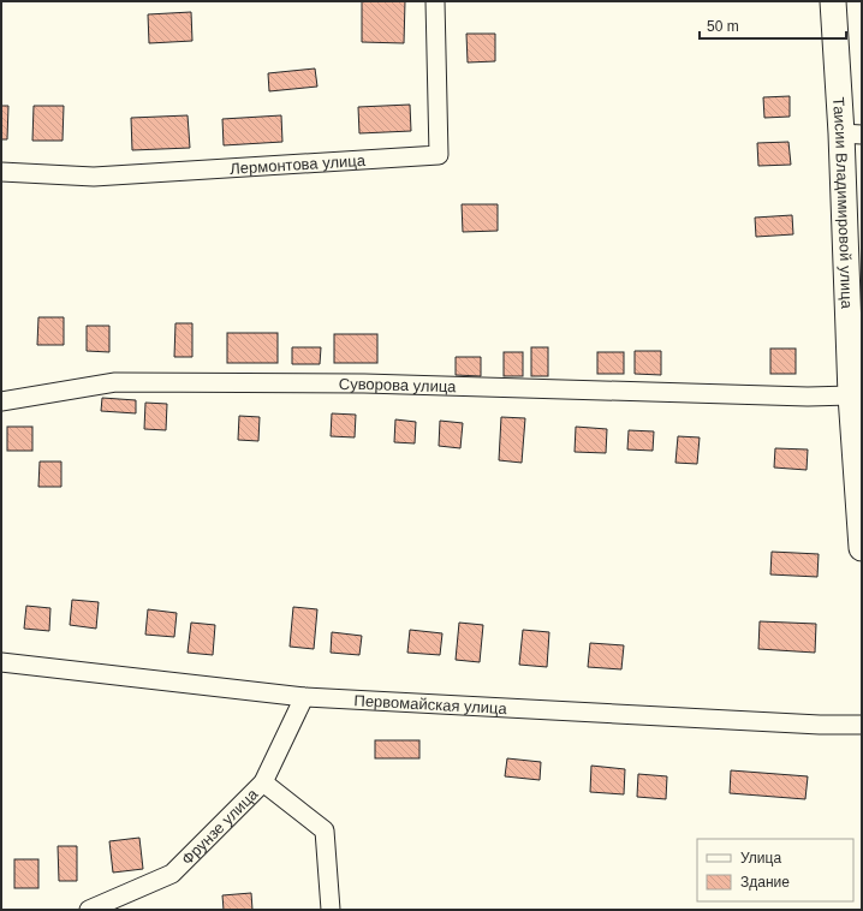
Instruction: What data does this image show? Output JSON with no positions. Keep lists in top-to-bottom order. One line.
{"streets":{"street":["Лермонтова улица","Таисии Владимировой улица","Суворова улица","Первомайская улица","Фрунзе улица"]},"crossings":[["Таисии Владимировой улица","Суворова улица"],["Первомайская улица","Фрунзе улица"]],"legend":["Улица","Здание"],"scale_bar":"50 m"}
